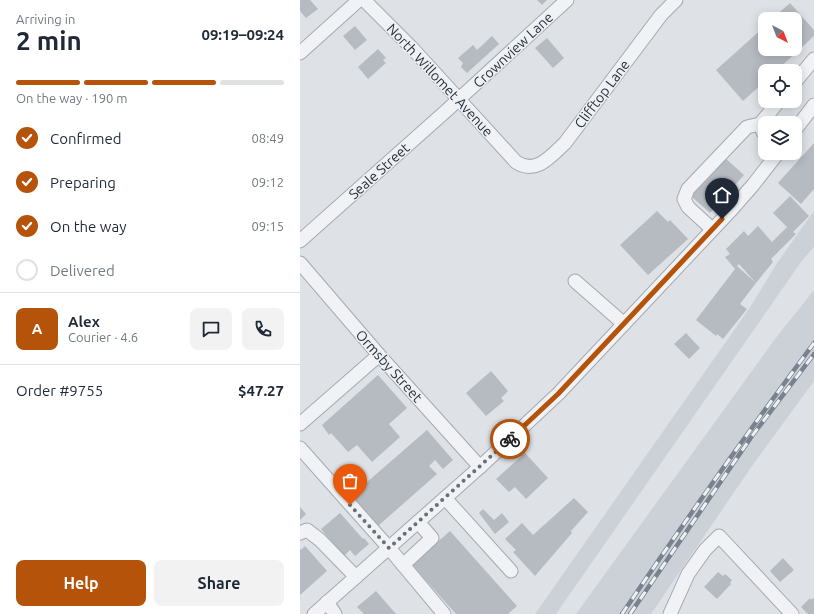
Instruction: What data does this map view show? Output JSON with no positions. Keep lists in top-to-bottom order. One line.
{"streets":{"street":["Crownview Lane","North Willomet Avenue","Clifftop Lane","Seale Street","Ormsby Street"]},"crossings":[["Crownview Lane","North Willomet Avenue"],["Crownview Lane","Seale Street"],["North Willomet Avenue","Clifftop Lane"],["North Willomet Avenue","Seale Street"]],"north":"bottom right","page":{"heading":["2 min","Arriving in","09:19–09:24"],"panel":["Alex","Courier · 4.6","Order #9755","$47.27"],"bar":"On the way · 190 m","list":[["Confirmed","08:49"],["Preparing","09:12"],["On the way","09:15"],"Delivered"],"round":"A","buttons":["Help","Share"]}}
